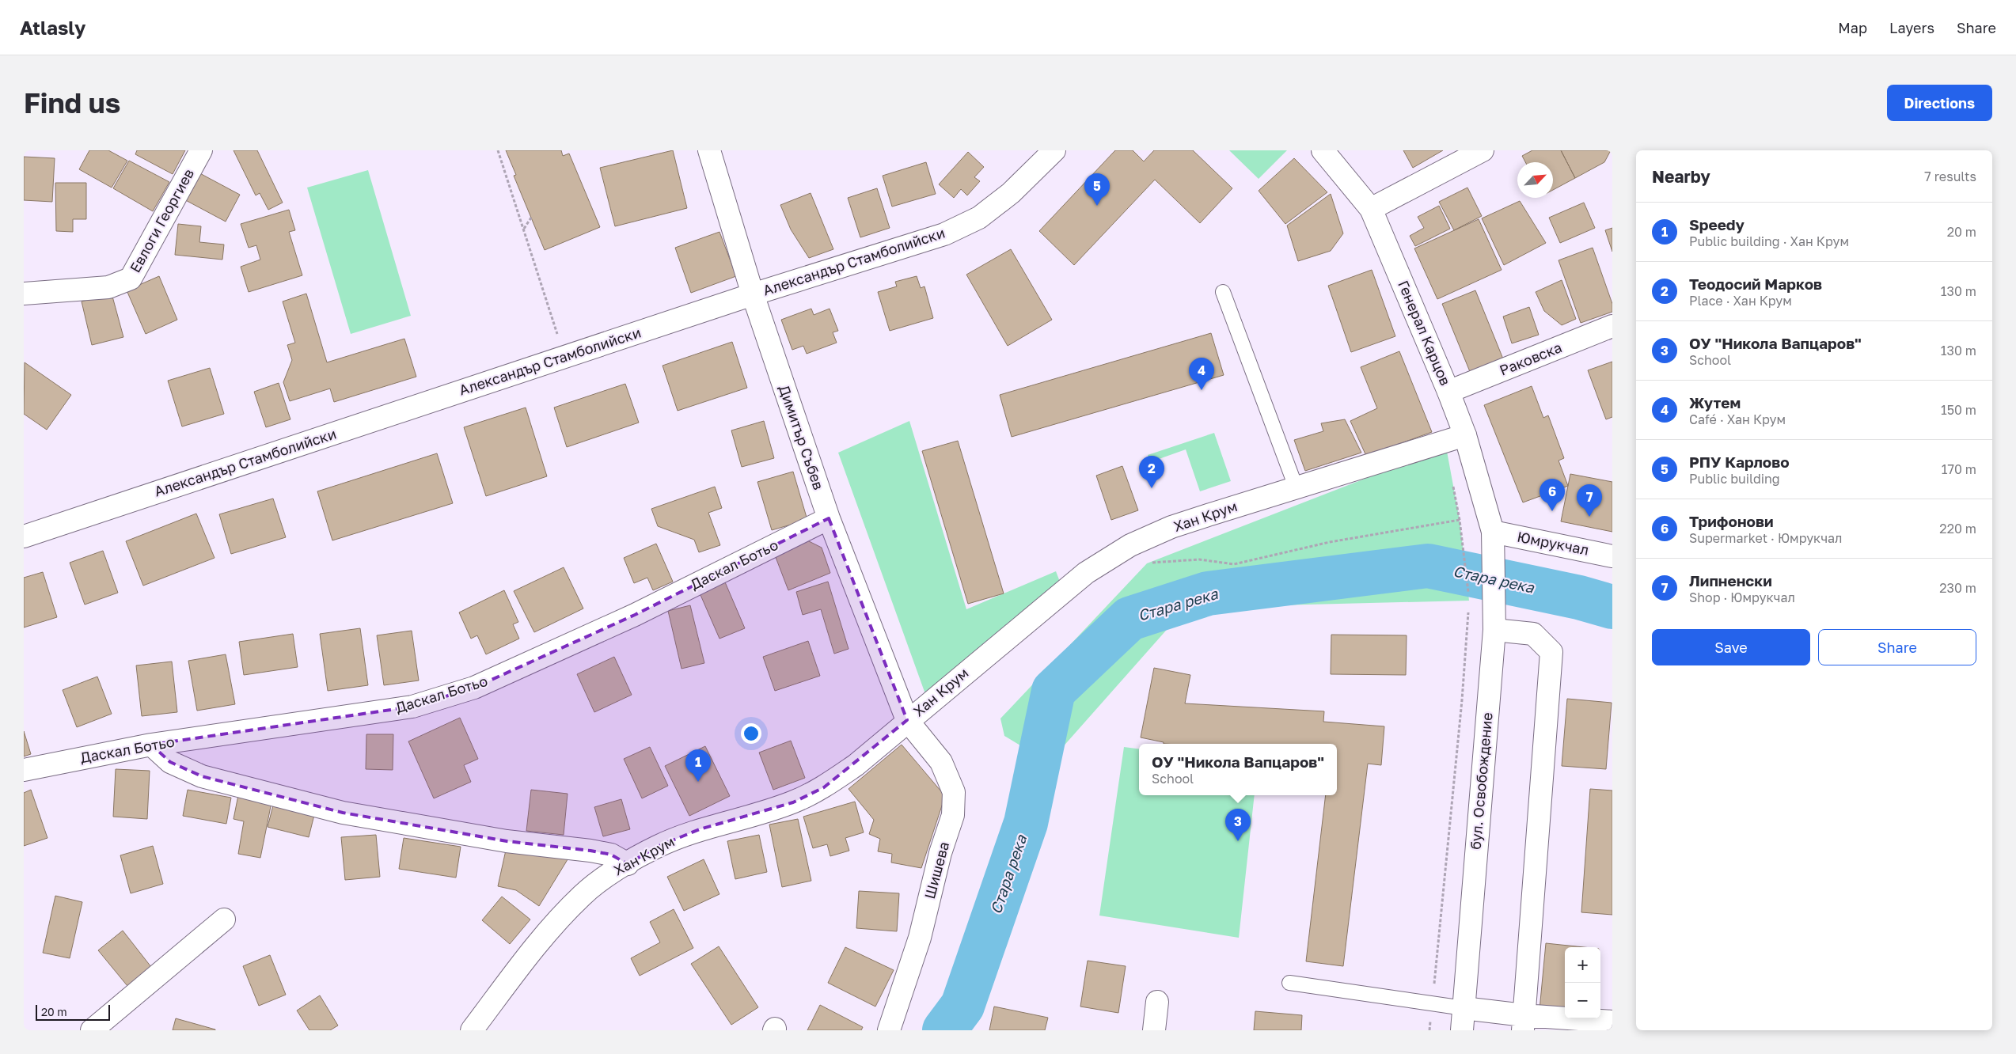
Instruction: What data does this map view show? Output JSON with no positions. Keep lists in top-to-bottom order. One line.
{"streets":{"street":["Евлоги Георгиев","Александър Стамболийски","Генерал Карцов","Раковска","Димитър Събев","Хан Крум","Юмрукчал","Даскал Ботьо","бул. Освобождение","Шишева"]},"crossings":[["Александър Стамболийски","Димитър Събев"],["Генерал Карцов","Раковска"],["Генерал Карцов","Хан Крум"],["Генерал Карцов","Юмрукчал"],["Генерал Карцов","бул. Освобождение"],["Димитър Събев","Хан Крум"],["Димитър Събев","Даскал Ботьо"],["Димитър Събев","Шишева"],["Хан Крум","Шишева"],["Юмрукчал","бул. Освобождение"]],"water":["Стара река"],"scale_bar":"20 m","north":"top right","page":{"header":"Atlasly","nav":["Map","Layers","Share"],"buttons":["Directions",["Save","Share"]],"title":"Find us","heading":["Nearby","7 results"],"pins":["5","4","2","6","7","1","3"],"list":[{"mark":"1","name":"Speedy","note":"Public building · Хан Крум","value":"20 m"},{"mark":"2","name":"Теодосий Марков","note":"Place · Хан Крум","value":"130 m"},{"mark":"3","name":"ОУ \"Никола Вапцаров\"","note":"School","value":"130 m"},{"mark":"4","name":"Жутем","note":"Café · Хан Крум","value":"150 m"},{"mark":"5","name":"РПУ Карлово","note":"Public building","value":"170 m"},{"mark":"6","name":"Трифонови","note":"Supermarket · Юмрукчал","value":"220 m"},{"mark":"7","name":"Липненски","note":"Shop · Юмрукчал","value":"230 m"}],"popup":["ОУ \"Никола Вапцаров\"","School"],"map_buttons":["+","−"],"scale":"20 m"}}
